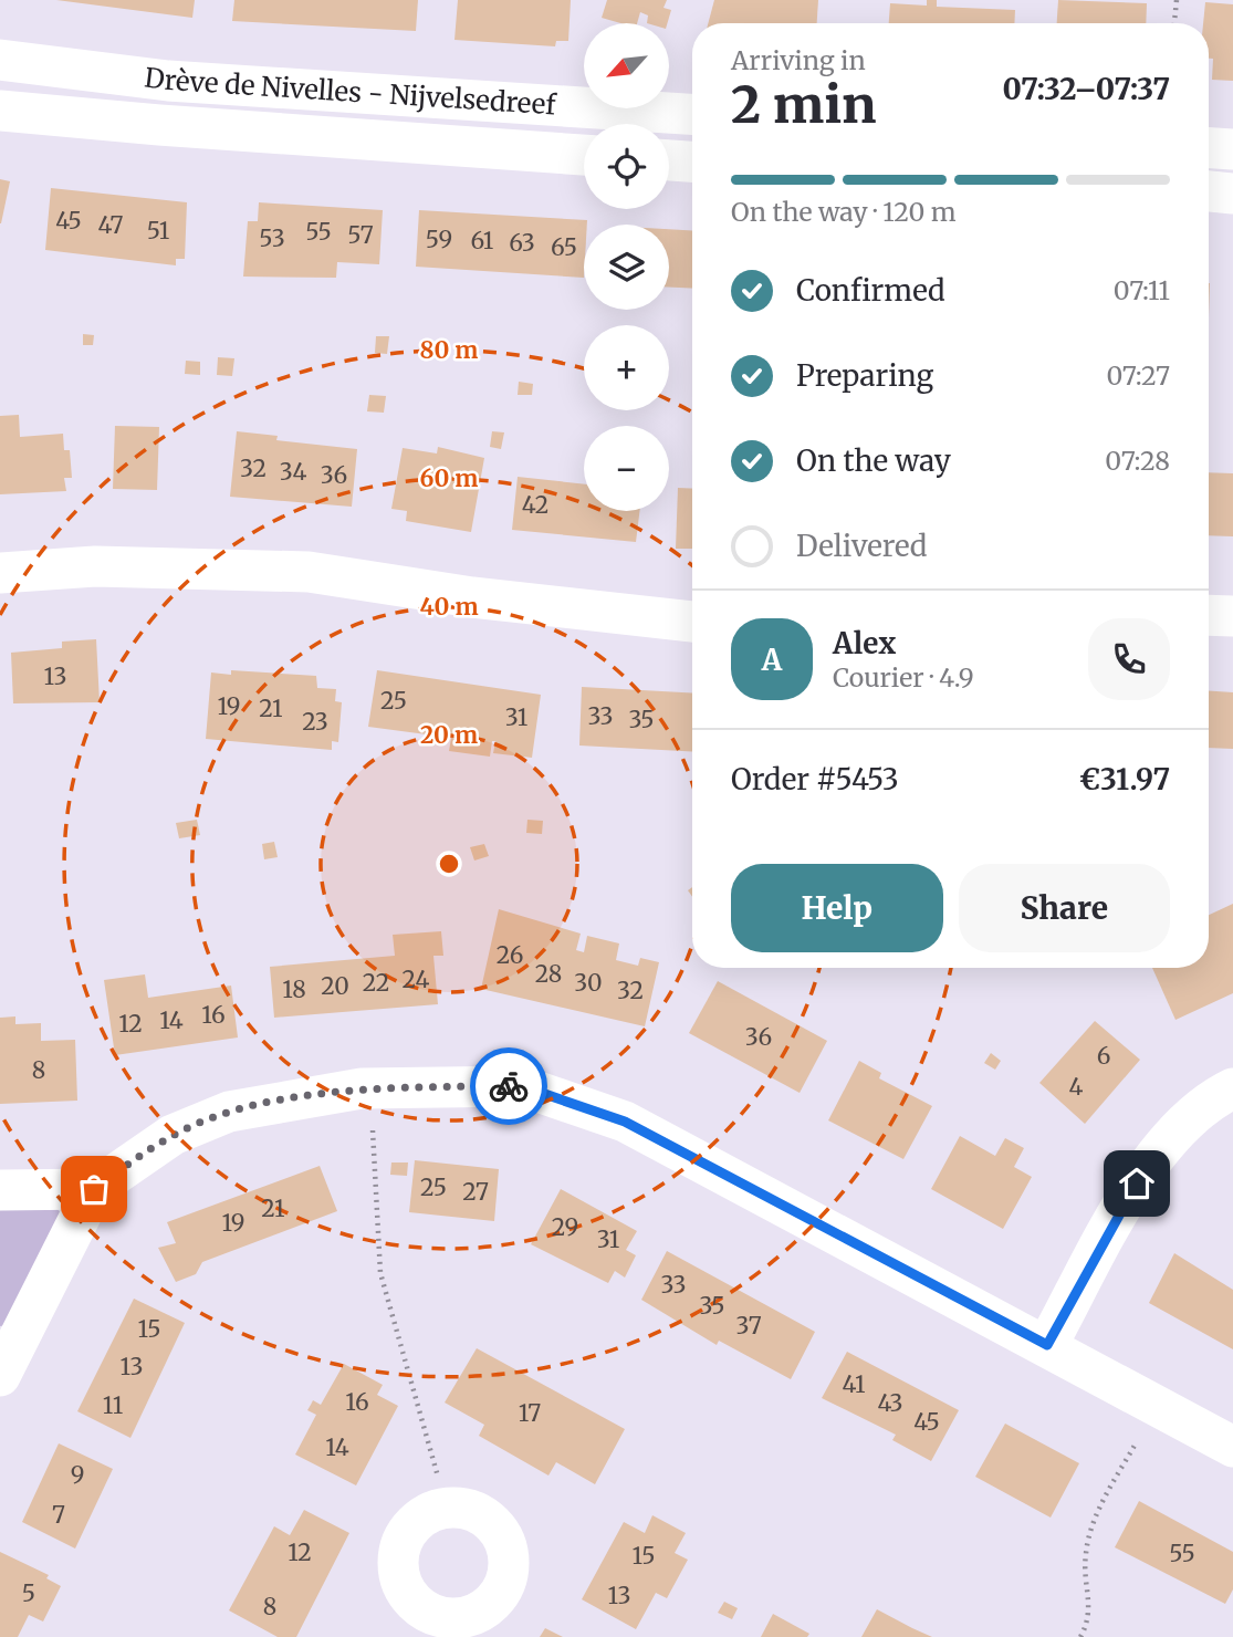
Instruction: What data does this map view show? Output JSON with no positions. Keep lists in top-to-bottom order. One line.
{"streets":{"street":["Drève de Nivelles - Nijvelsedreef"]},"house_numbers":["45","47","51","55","57","53","59","61","63","65","32","34","36","42","13","25","19","21","33","31","35","23","26","28","24","22","30","20","18","32","16","14","12","36","6","8","4","25","27","21","19","29","31","33","35","37","15","13","41","16","43","11","17","45","14","9","7","12","55","15","5","13","8"],"north":"bottom left","page":{"map_buttons":["+","−"],"heading":["2 min","Arriving in","07:32–07:37"],"panel":["Alex","Courier · 4.9","Order #5453","€31.97"],"bar":"On the way · 120 m","list":[["Confirmed","07:11"],["Preparing","07:27"],["On the way","07:28"],"Delivered"],"round":"A","buttons":["Help","Share"]},"rings":["80 m","60 m","40 m","20 m"]}
